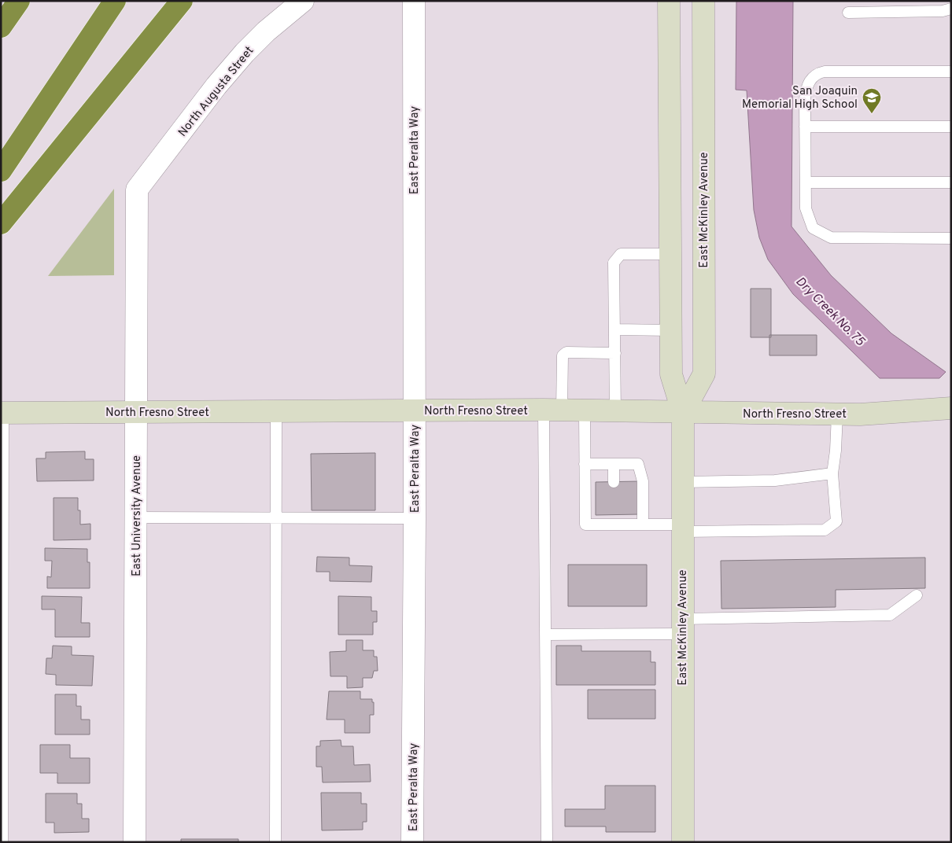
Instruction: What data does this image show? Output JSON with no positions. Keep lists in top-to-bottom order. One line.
{"streets":{"main road":["East McKinley Avenue","North Fresno Street"],"street":["North Augusta Street","East Peralta Way","East University Avenue"]},"crossings":[["North Augusta Street","East University Avenue"],["East Peralta Way","North Fresno Street"],["East McKinley Avenue","North Fresno Street"],["North Fresno Street","East University Avenue"]],"water":["Dry Creek No. 75"],"places":{"school or university":["San Joaquin Memorial High School"]}}
